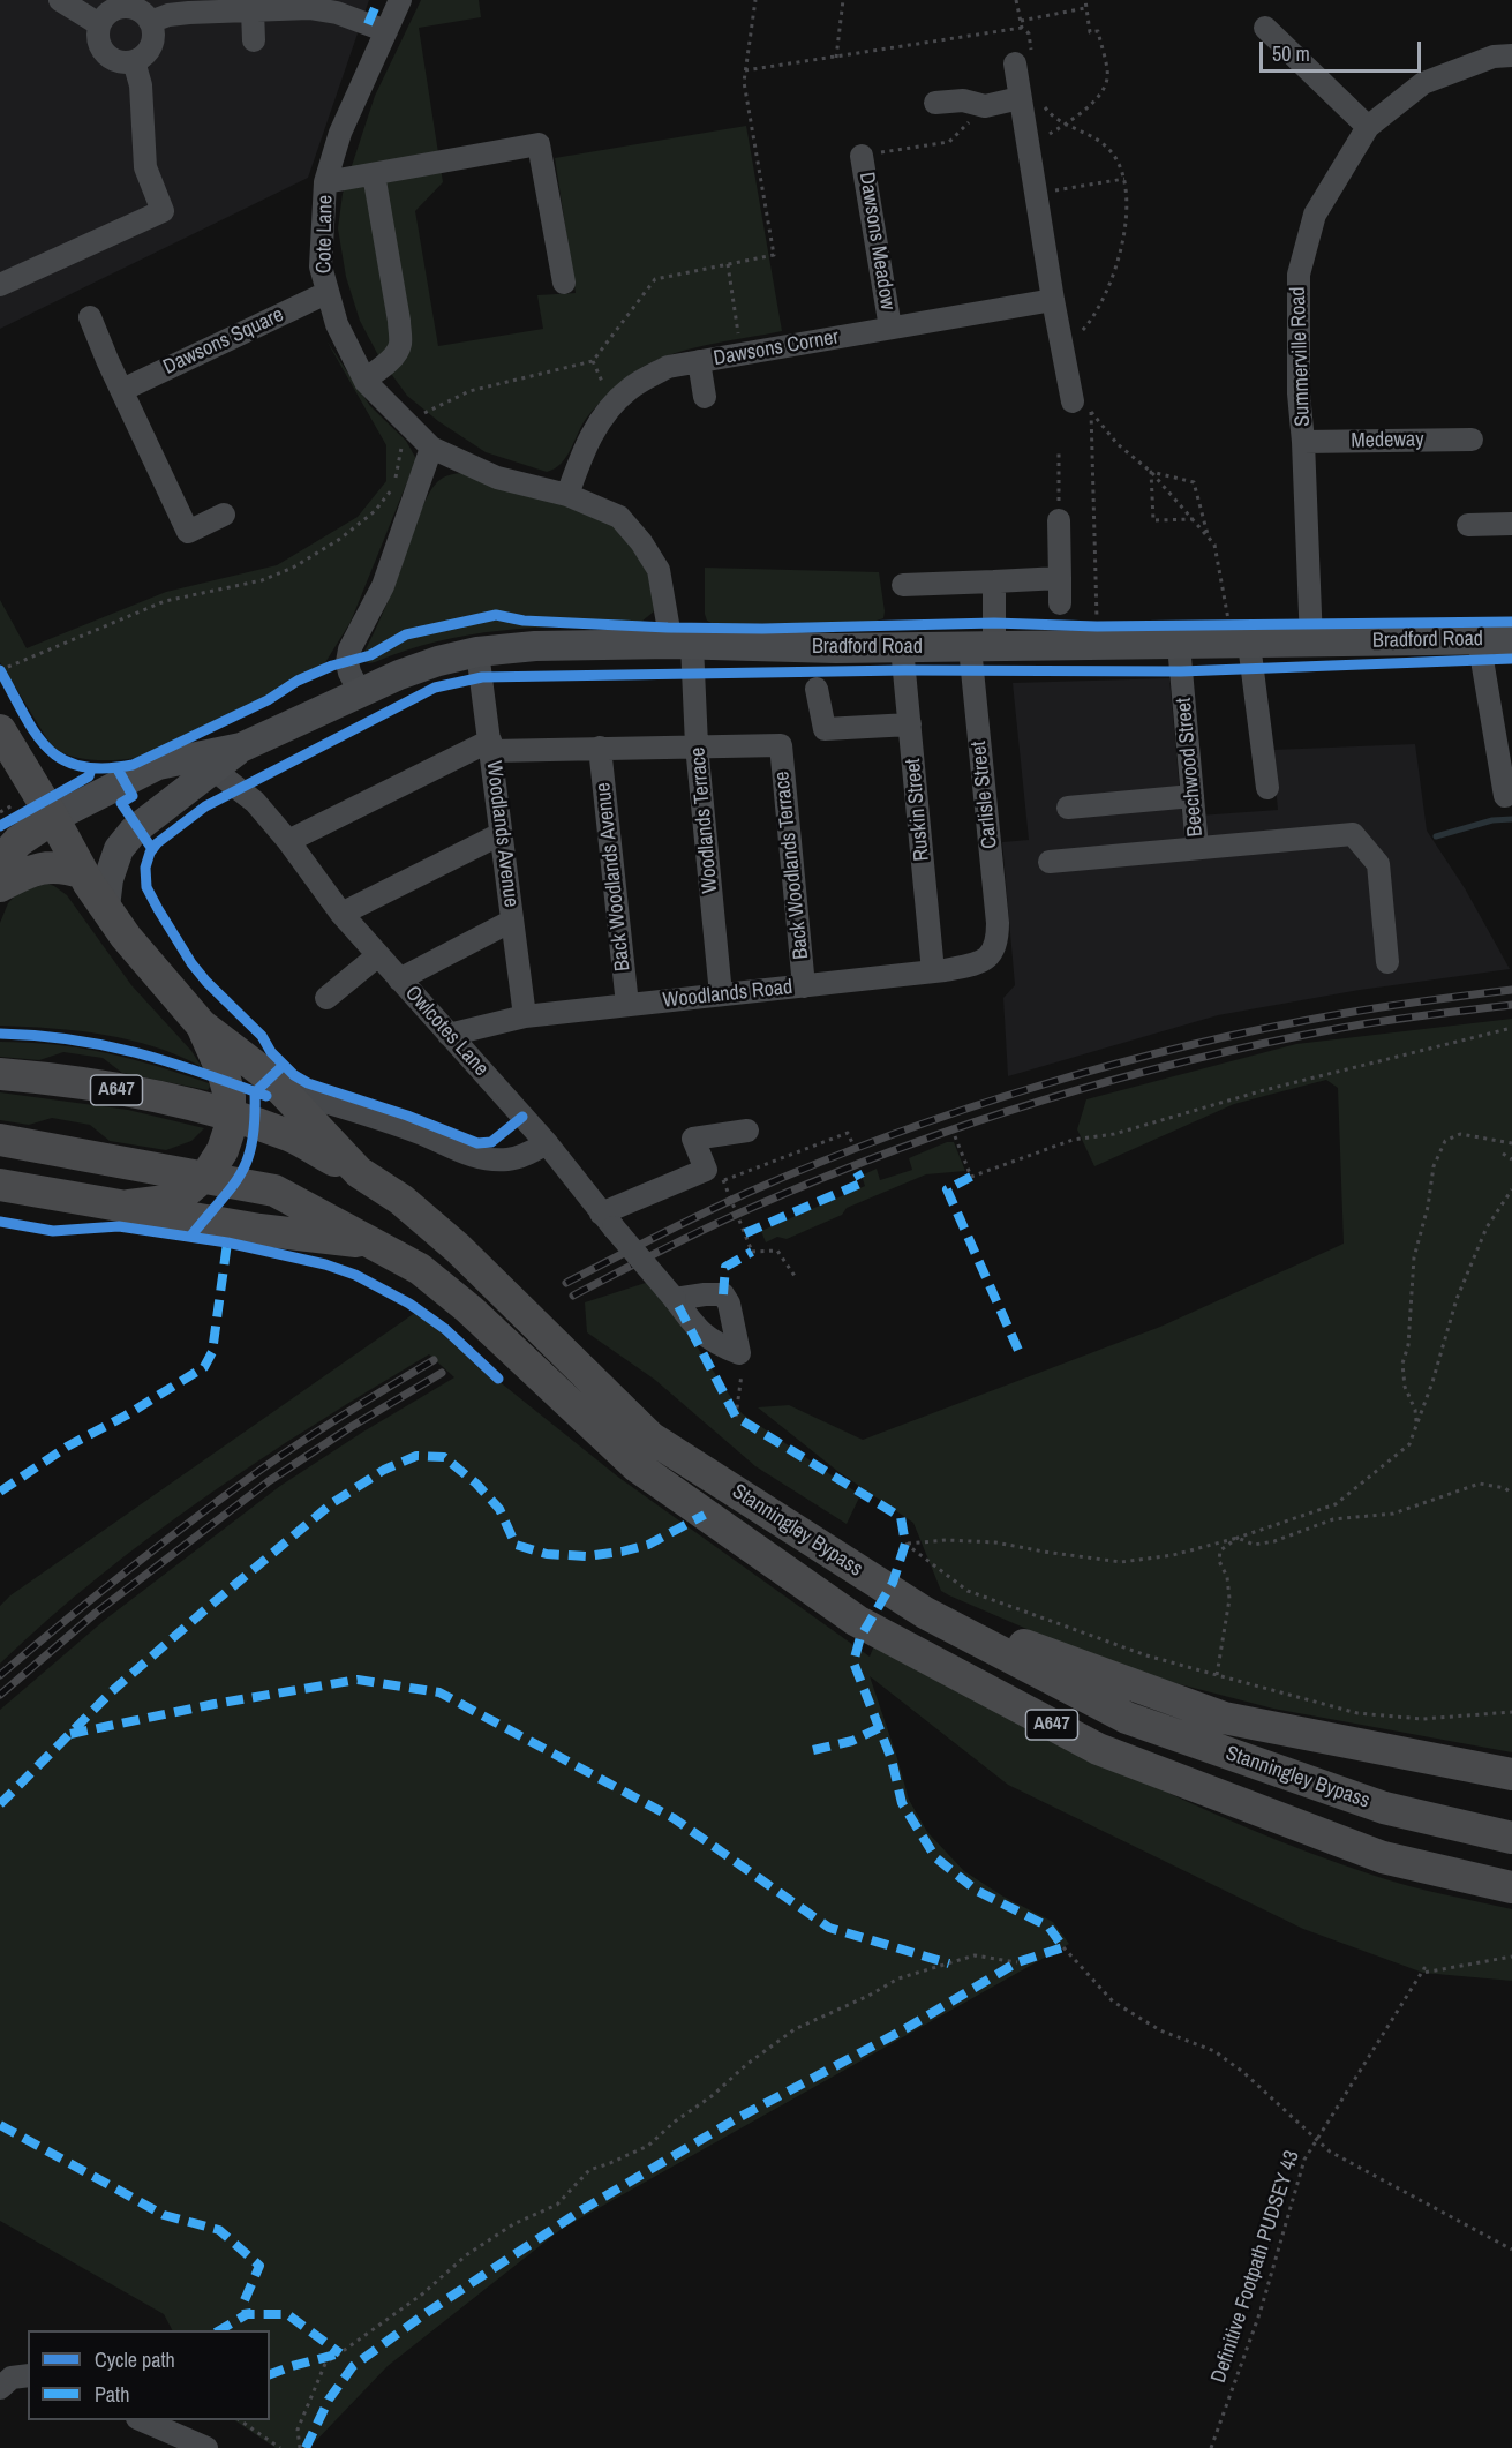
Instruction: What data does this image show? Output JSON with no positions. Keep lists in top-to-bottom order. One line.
{"streets":{"highway":["A647","Stanningley Bypass"],"main road":["Bradford Road"],"street":["Cote Lane","Dawsons Meadow","Dawsons Square","Dawsons Corner","Summerville Road","Medeway","Beechwood Street","Carlisle Street","Ruskin Street","Woodlands Terrace","Woodlands Avenue","Back Woodlands Terrace","Back Woodlands Avenue","Woodlands Road","Owlcotes Lane"],"path":["Definitive Footpath PUDSEY 43"]},"crossings":[["Cote Lane","Dawsons Square"],["Cote Lane","Dawsons Corner"],["Cote Lane","Bradford Road"],["Cote Lane","Woodlands Terrace"],["Dawsons Meadow","Dawsons Corner"],["Summerville Road","Medeway"],["Summerville Road","Bradford Road"],["Bradford Road","Beechwood Street"],["Bradford Road","Carlisle Street"],["Bradford Road","Ruskin Street"],["Bradford Road","Woodlands Terrace"],["Bradford Road","Woodlands Avenue"],["Bradford Road","Owlcotes Lane"],["Carlisle Street","Woodlands Road"],["Ruskin Street","Woodlands Road"],["Woodlands Terrace","Back Woodlands Terrace"],["Woodlands Terrace","Woodlands Road"],["Woodlands Avenue","Woodlands Road"],["Back Woodlands Terrace","Woodlands Road"],["Back Woodlands Avenue","Woodlands Road"],["Woodlands Road","Owlcotes Lane"],["A647","Stanningley Bypass"]],"legend":["Cycle path","Path"],"scale_bar":"50 m"}
